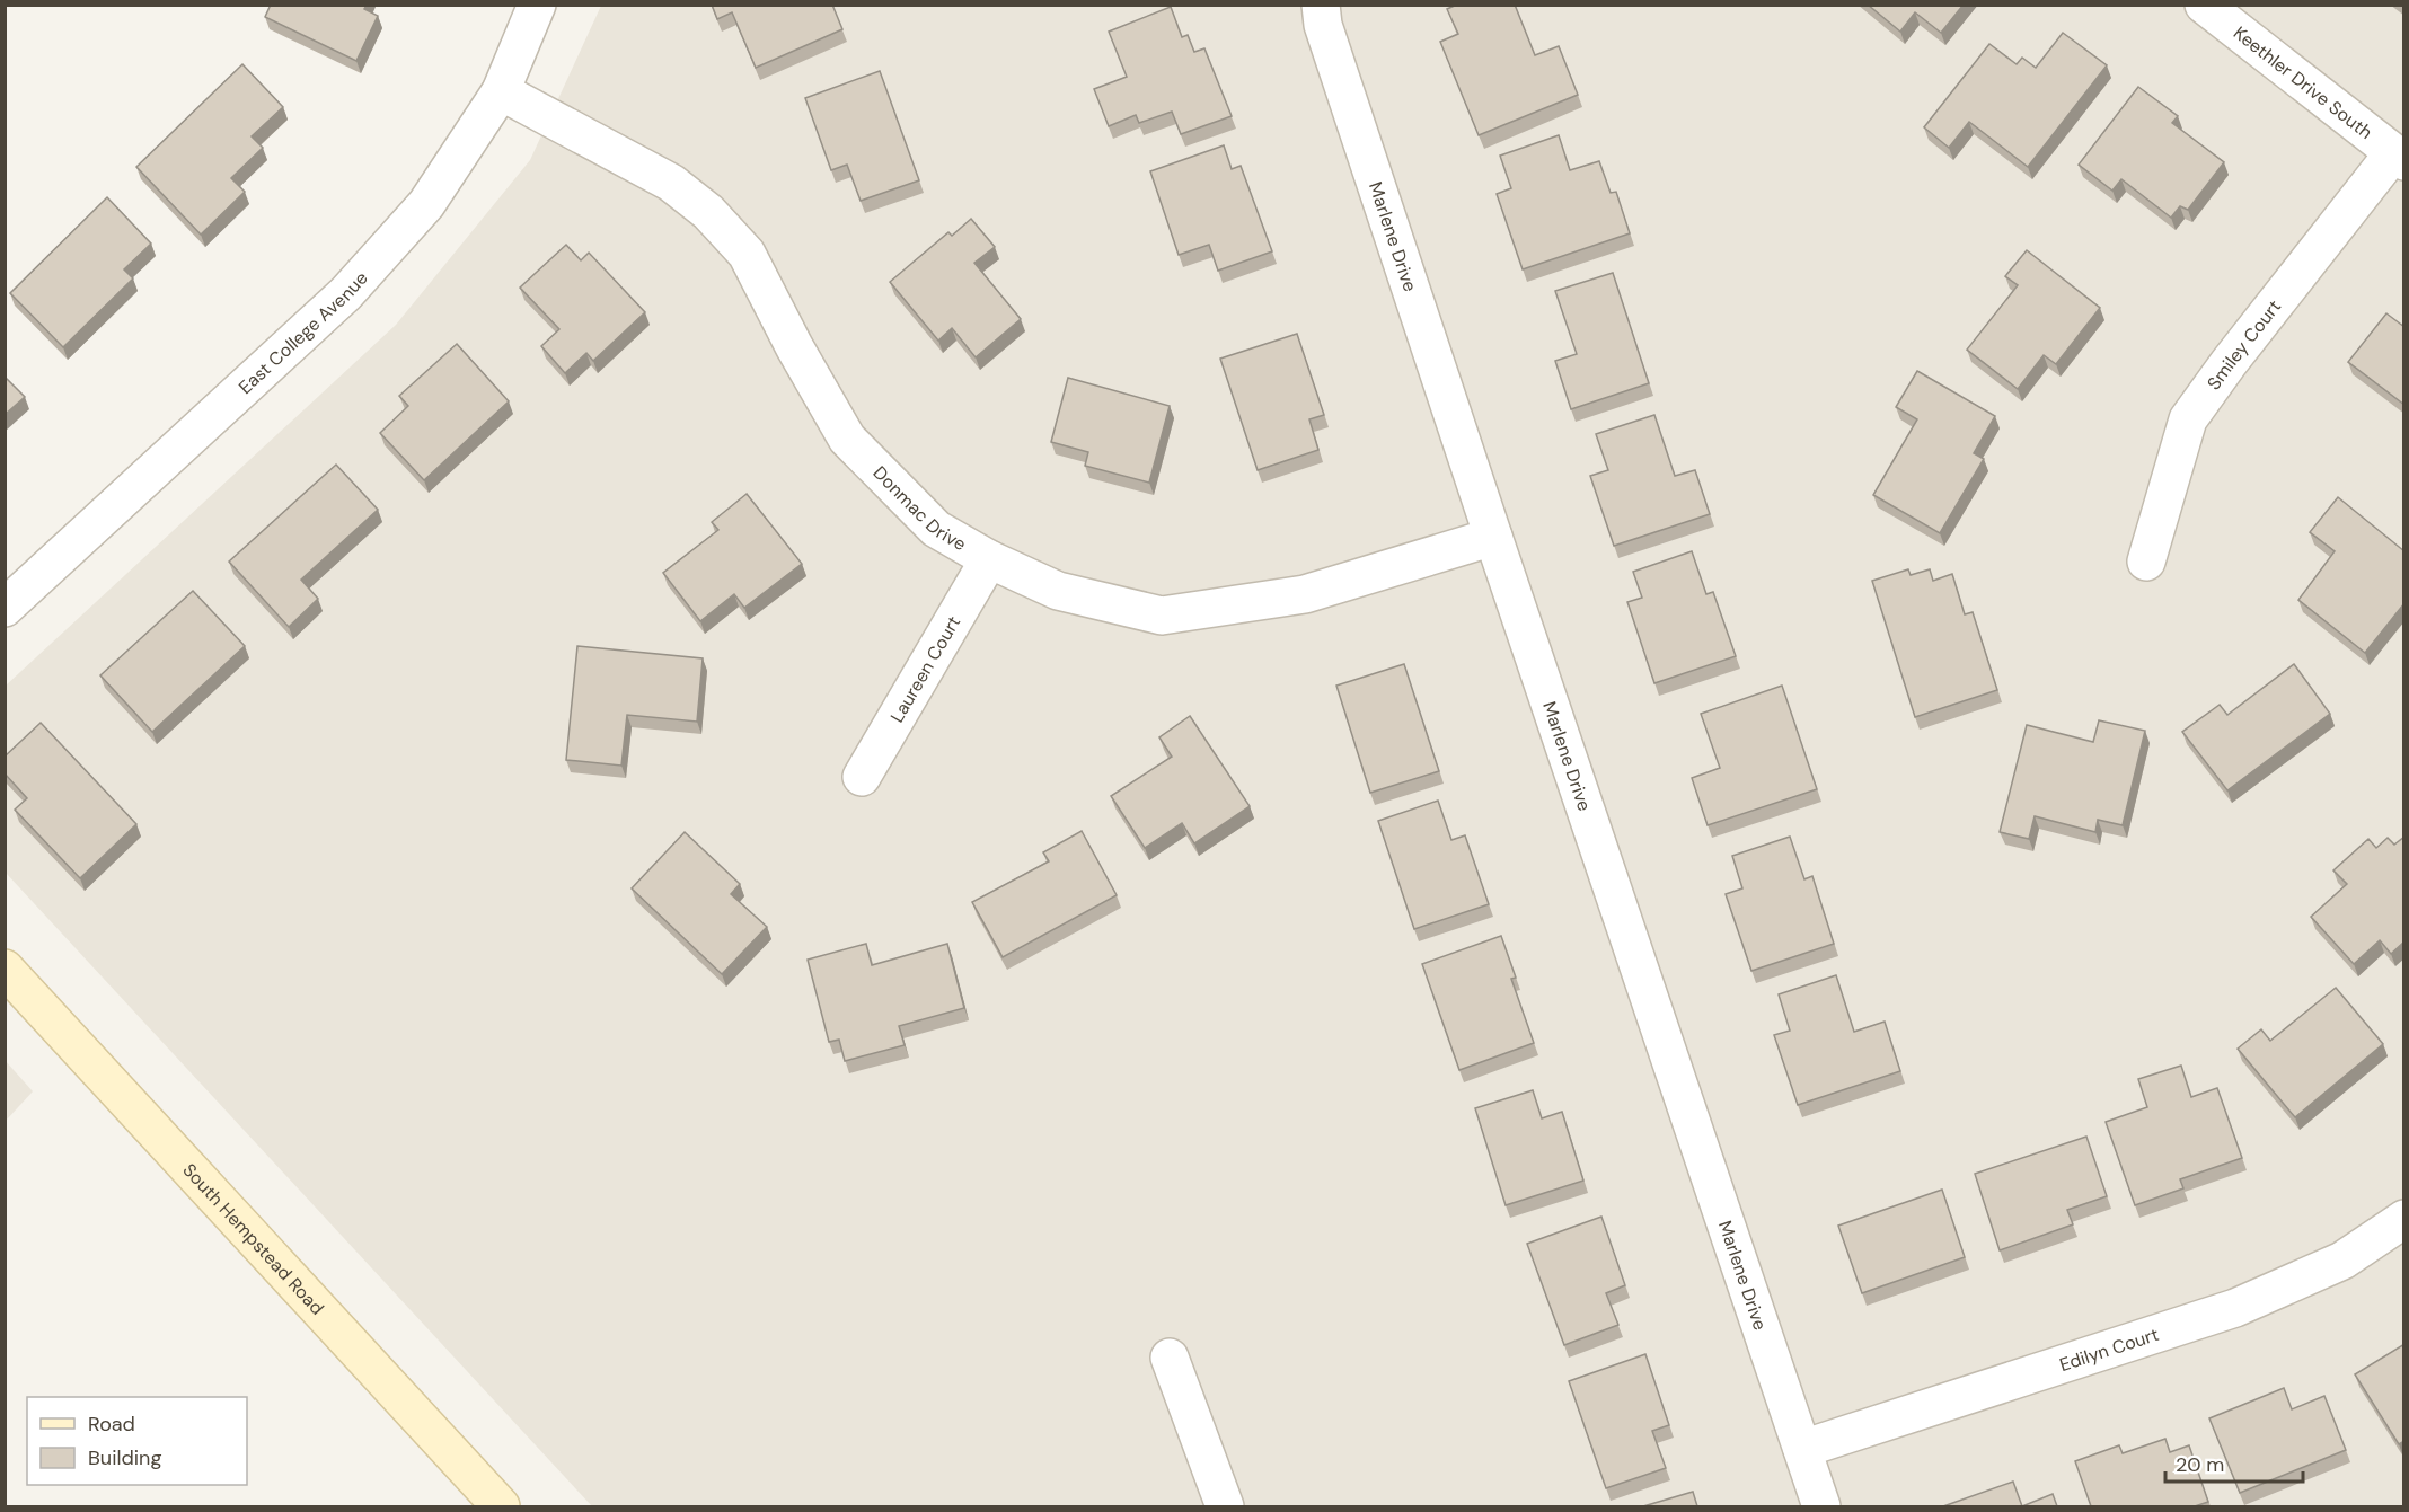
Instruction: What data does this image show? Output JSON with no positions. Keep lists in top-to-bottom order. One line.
{"streets":{"street":["Keethler Drive South","Marlene Drive","East College Avenue","Smiley Court","Donmac Drive","Laureen Court","South Hempstead Road","Edilyn Court"]},"crossings":[["Keethler Drive South","Smiley Court"],["Marlene Drive","Donmac Drive"],["Marlene Drive","Edilyn Court"],["East College Avenue","Donmac Drive"],["Donmac Drive","Laureen Court"]],"legend":["Road","Building"],"scale_bar":"20 m"}
